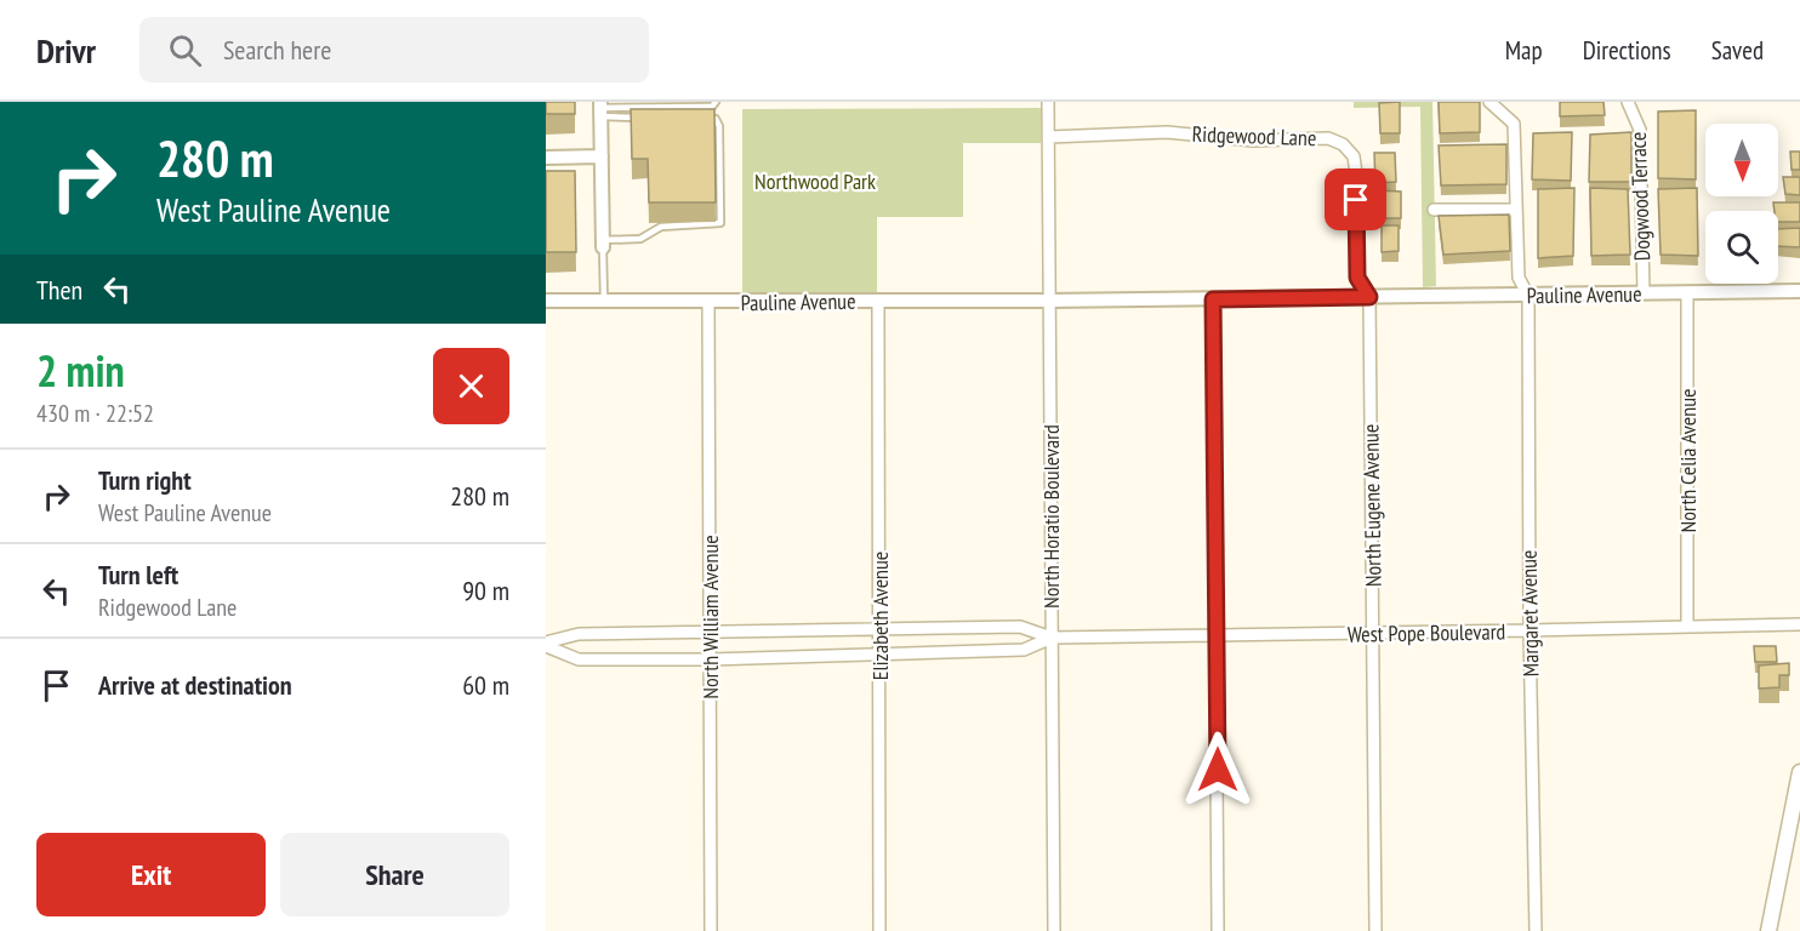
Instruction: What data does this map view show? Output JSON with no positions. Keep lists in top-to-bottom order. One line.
{"streets":{"street":["Ridgewood Lane","Dogwood Terrace","Pauline Avenue","North Celia Avenue","North Eugene Avenue","North Horatio Boulevard","Margaret Avenue","Elizabeth Avenue","North William Avenue","West Pope Boulevard"]},"crossings":[["Ridgewood Lane","Pauline Avenue"],["Ridgewood Lane","North Eugene Avenue"],["Ridgewood Lane","North Horatio Boulevard"],["Dogwood Terrace","Pauline Avenue"],["Pauline Avenue","North Celia Avenue"],["Pauline Avenue","North Eugene Avenue"],["Pauline Avenue","North Horatio Boulevard"],["Pauline Avenue","Margaret Avenue"],["Pauline Avenue","Elizabeth Avenue"],["Pauline Avenue","North William Avenue"],["North Celia Avenue","West Pope Boulevard"],["North Eugene Avenue","West Pope Boulevard"],["North Horatio Boulevard","West Pope Boulevard"],["Margaret Avenue","West Pope Boulevard"],["Elizabeth Avenue","West Pope Boulevard"],["North William Avenue","West Pope Boulevard"]],"parks":["Northwood Park"],"north":"bottom","page":{"header":"Drivr","search":"Search here","nav":["Map","Directions","Saved"],"turn":["280 m","West Pauline Avenue"],"then":"Then","heading":["2 min","430 m · 22:52"],"list":[{"name":"Turn right","note":"West Pauline Avenue","value":"280 m"},{"name":"Turn left","note":"Ridgewood Lane","value":"90 m"},{"name":"Arrive at destination","value":"60 m"}],"buttons":["Exit","Share"]}}
